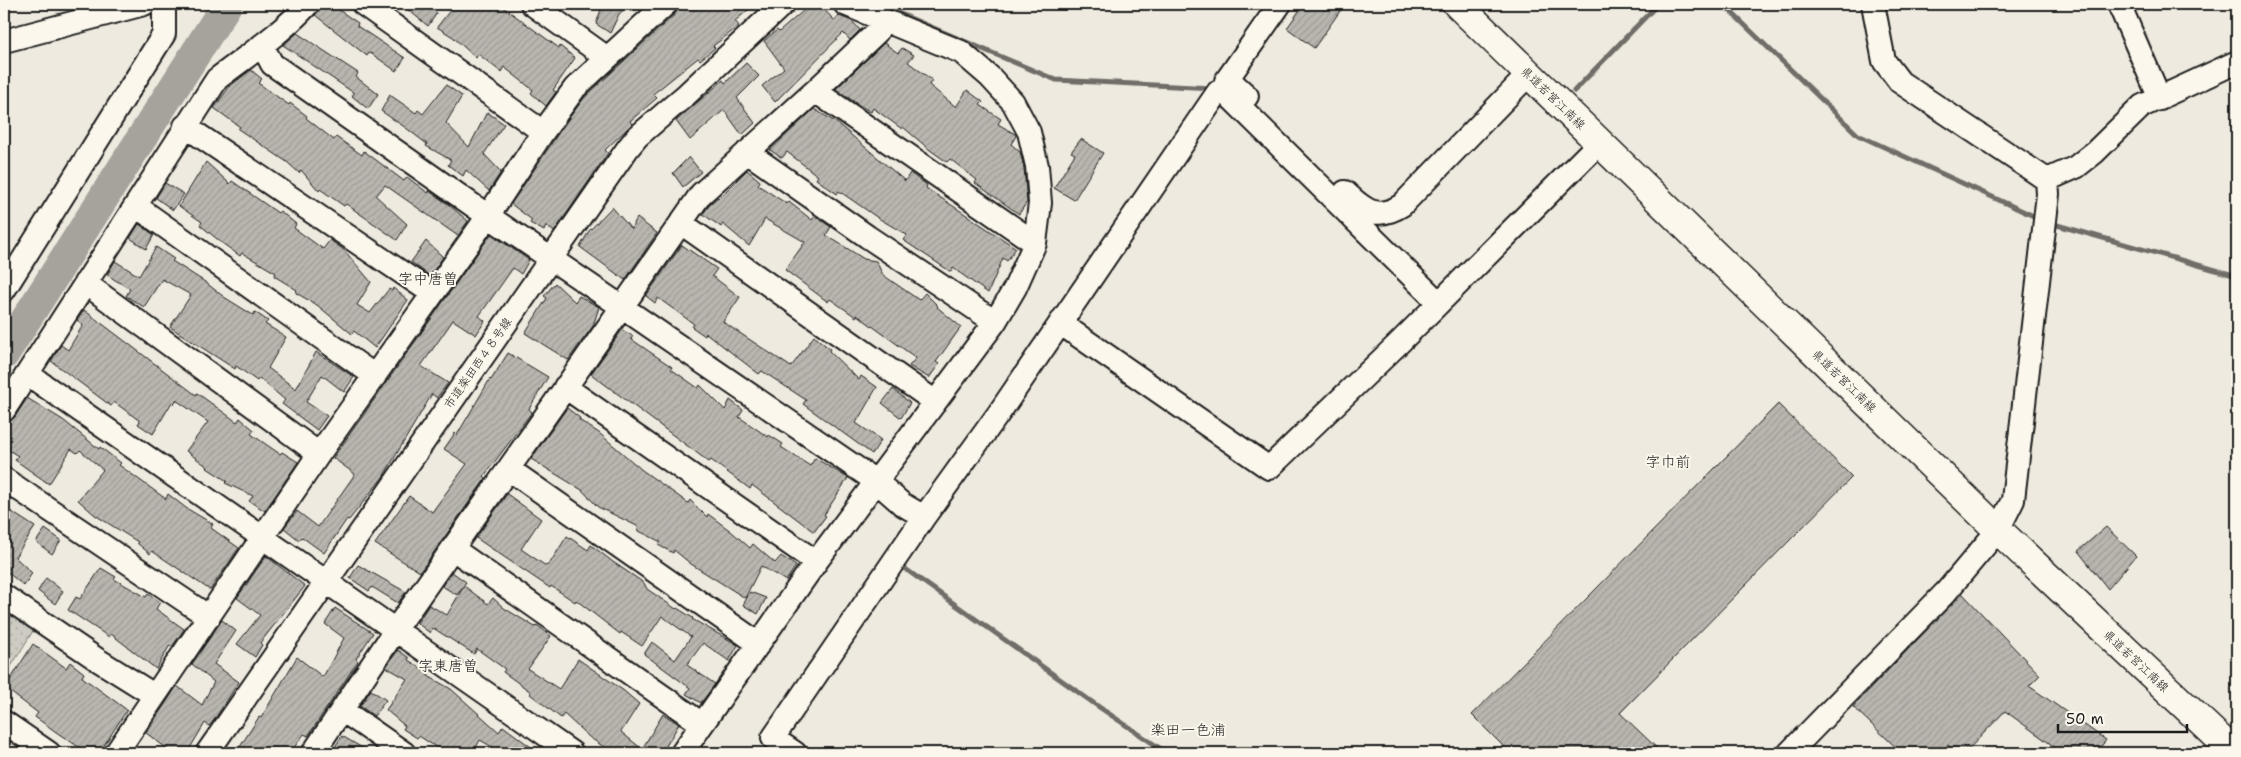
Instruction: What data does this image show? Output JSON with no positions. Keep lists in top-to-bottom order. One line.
{"streets":{"main road":["県道若宮江南線"],"street":["市道楽田西４８号線"]},"districts":["字中唐曽","字巾前","字東唐曽","楽田一色浦"],"scale_bar":"50 m"}
